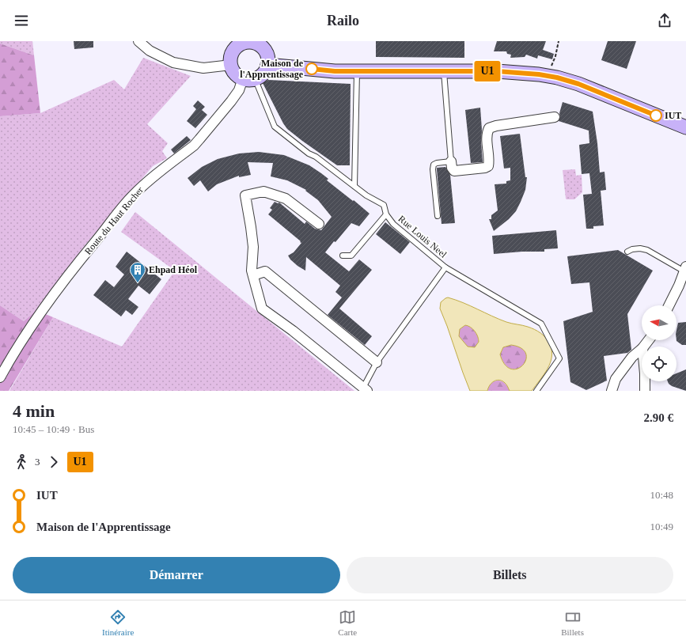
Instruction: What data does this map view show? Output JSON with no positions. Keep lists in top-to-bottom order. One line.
{"streets":{"street":["Route du Haut Rocher"],"lane":["Rue Louis Neel"]},"crossings":[["Route du Haut Rocher","Rue Louis Neel"]],"places":{"other":["Maison de l'Apprentissage","IUT"],"building":["Ehpad Héol"]},"lines":["bus line U1"],"north":"left","page":{"header":"Railo","on_map":"U1","heading":["4 min","10:45 – 10:49 · Bus","2.90 €"],"legs":["3","U1"],"list":[{"name":"IUT","value":"10:48"},{"name":"Maison de l'Apprentissage","value":"10:49"}],"buttons":["Démarrer","Billets"],"tabs":["Itinéraire","Carte","Billets"]}}
